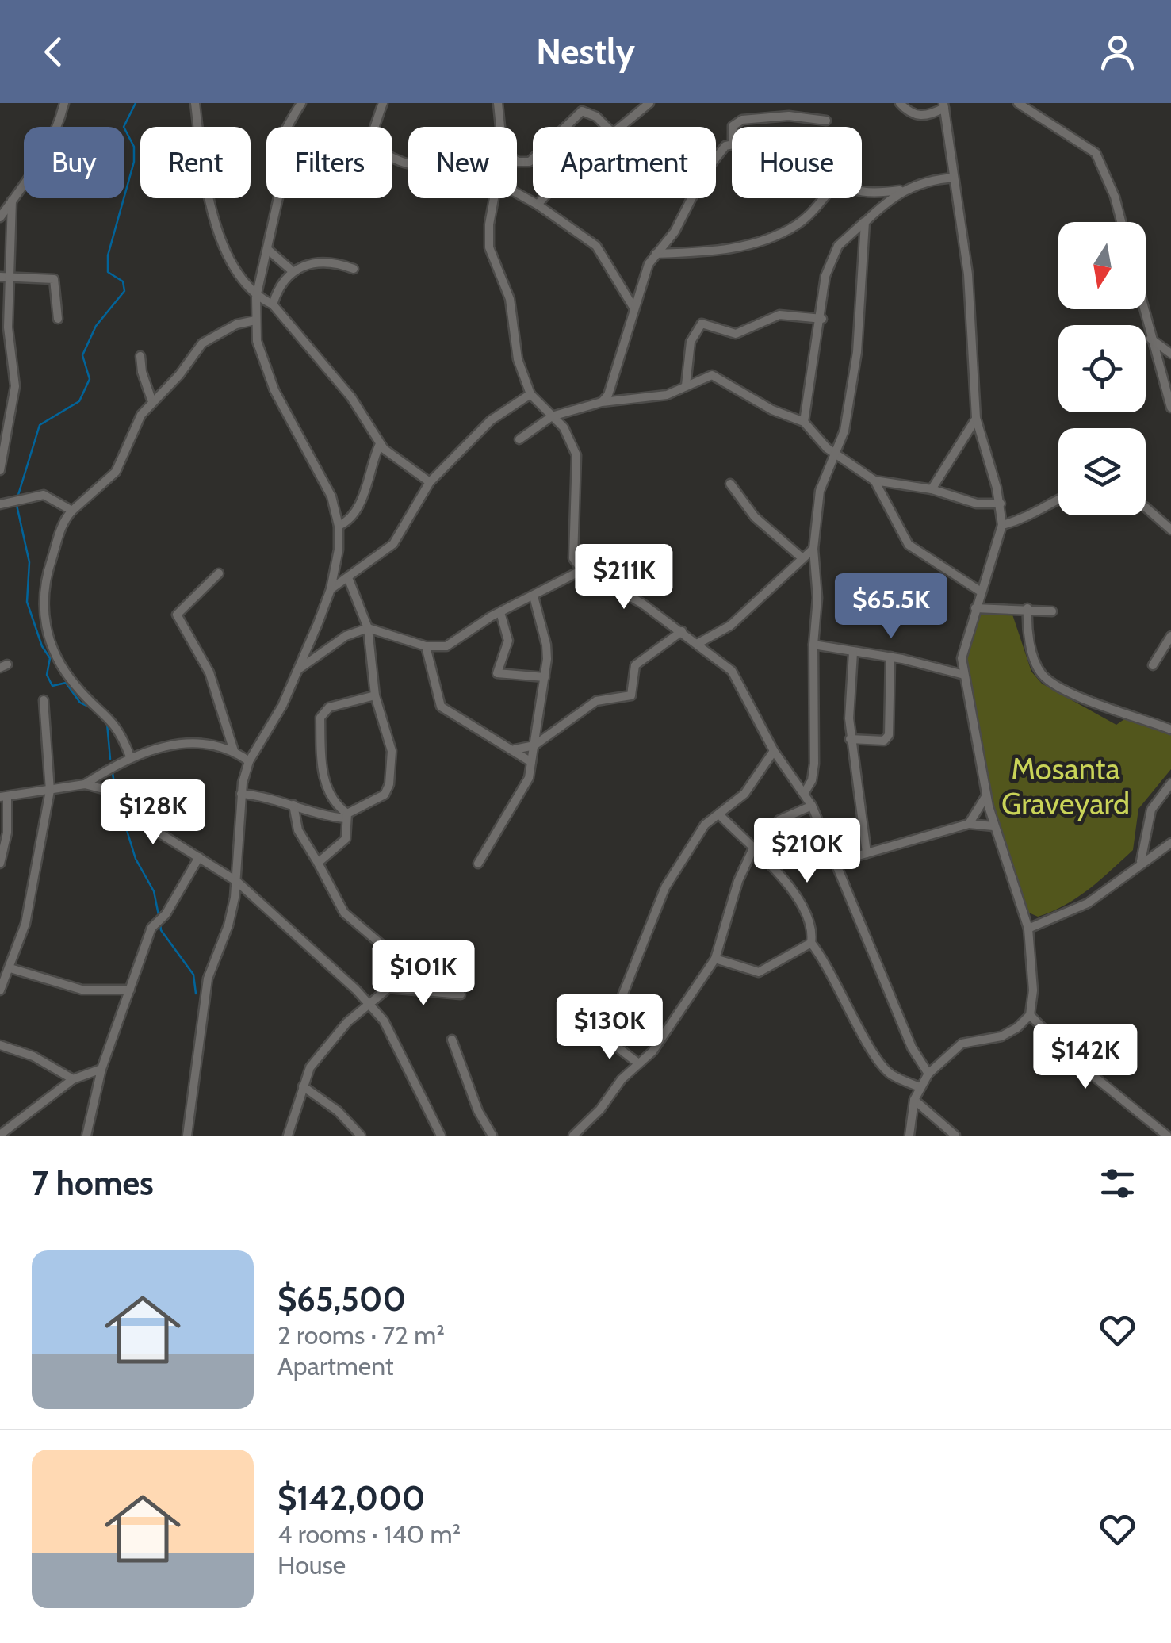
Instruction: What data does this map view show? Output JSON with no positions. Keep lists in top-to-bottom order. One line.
{"parks":["Mosanta Graveyard"],"north":"bottom","page":{"header":"Nestly","chip":["Buy","Rent","Filters","New","Apartment","House"],"price":["$211K","$65.5K","$128K","$210K","$101K","$130K","$142K"],"heading":"7 homes","list":[{"name":"$65,500","note":"2 rooms · 72 m² · Apartment"},{"name":"$142,000","note":"4 rooms · 140 m² · House"}]}}
